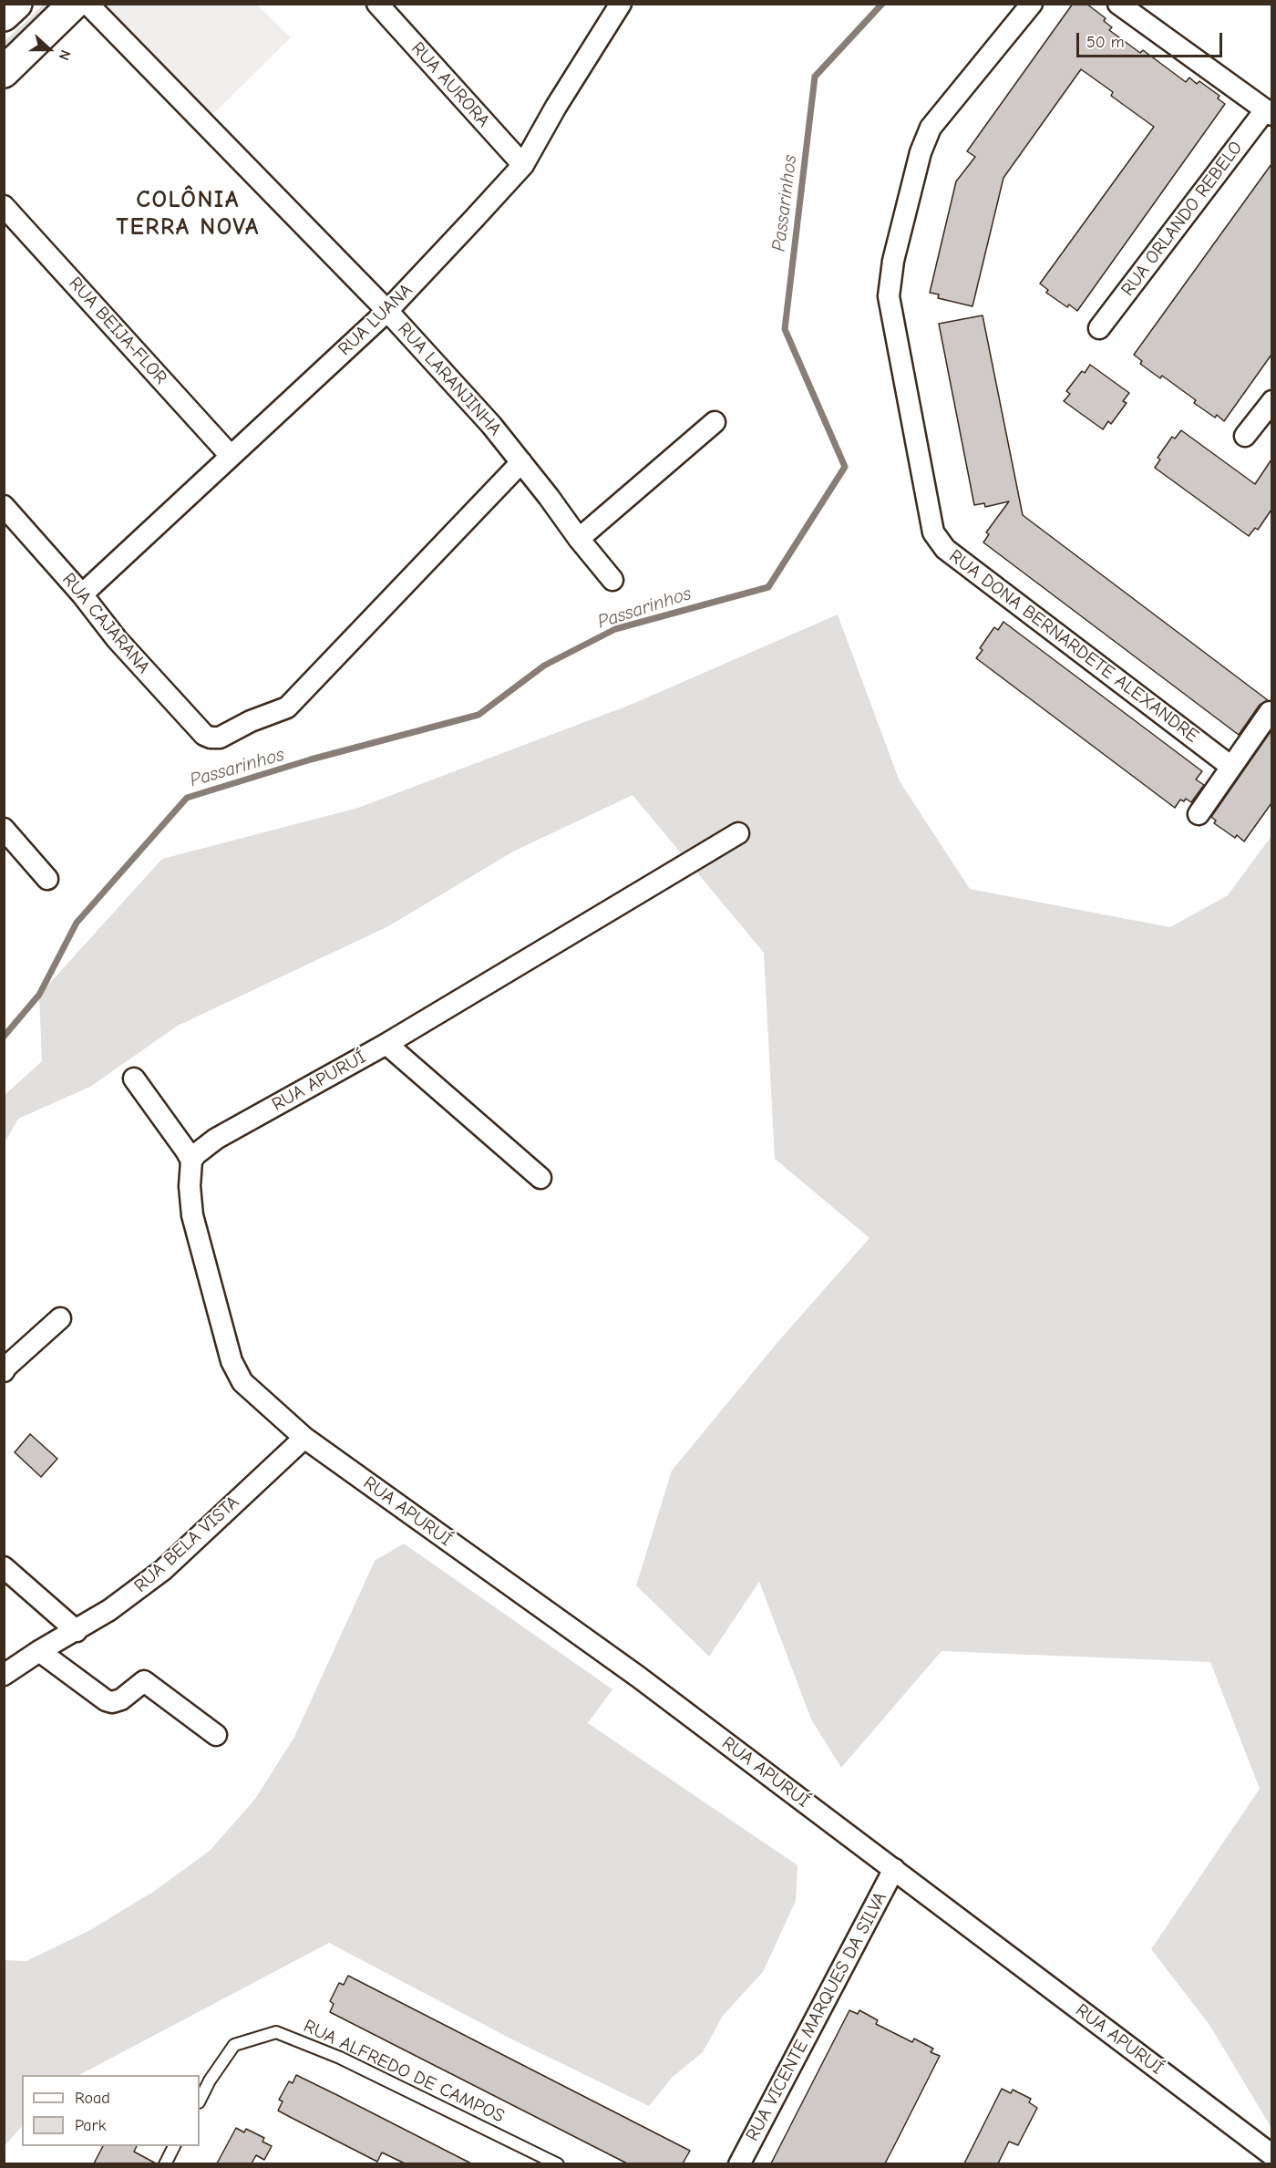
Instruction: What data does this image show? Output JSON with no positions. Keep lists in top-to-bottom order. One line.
{"streets":{"street":["RUA AURORA","RUA ORLANDO REBELO","RUA LUANA","RUA BEIJA-FLOR","RUA LARANJINHA","RUA CAJARANA","RUA DONA BERNARDETE ALEXANDRE","RUA APURUÍ","RUA BELA VISTA","RUA VICENTE MARQUES DA SILVA"],"lane":["RUA ALFREDO DE CAMPOS"]},"crossings":[["RUA AURORA","RUA LUANA"],["RUA LUANA","RUA BEIJA-FLOR"],["RUA LUANA","RUA LARANJINHA"],["RUA LUANA","RUA CAJARANA"],["RUA LARANJINHA","RUA CAJARANA"],["RUA APURUÍ","RUA BELA VISTA"],["RUA APURUÍ","RUA VICENTE MARQUES DA SILVA"]],"districts":["COLÔNIA TERRA NOVA"],"water":["Passarinhos"],"legend":["Road","Park"],"scale_bar":"50 m","north":"right"}
